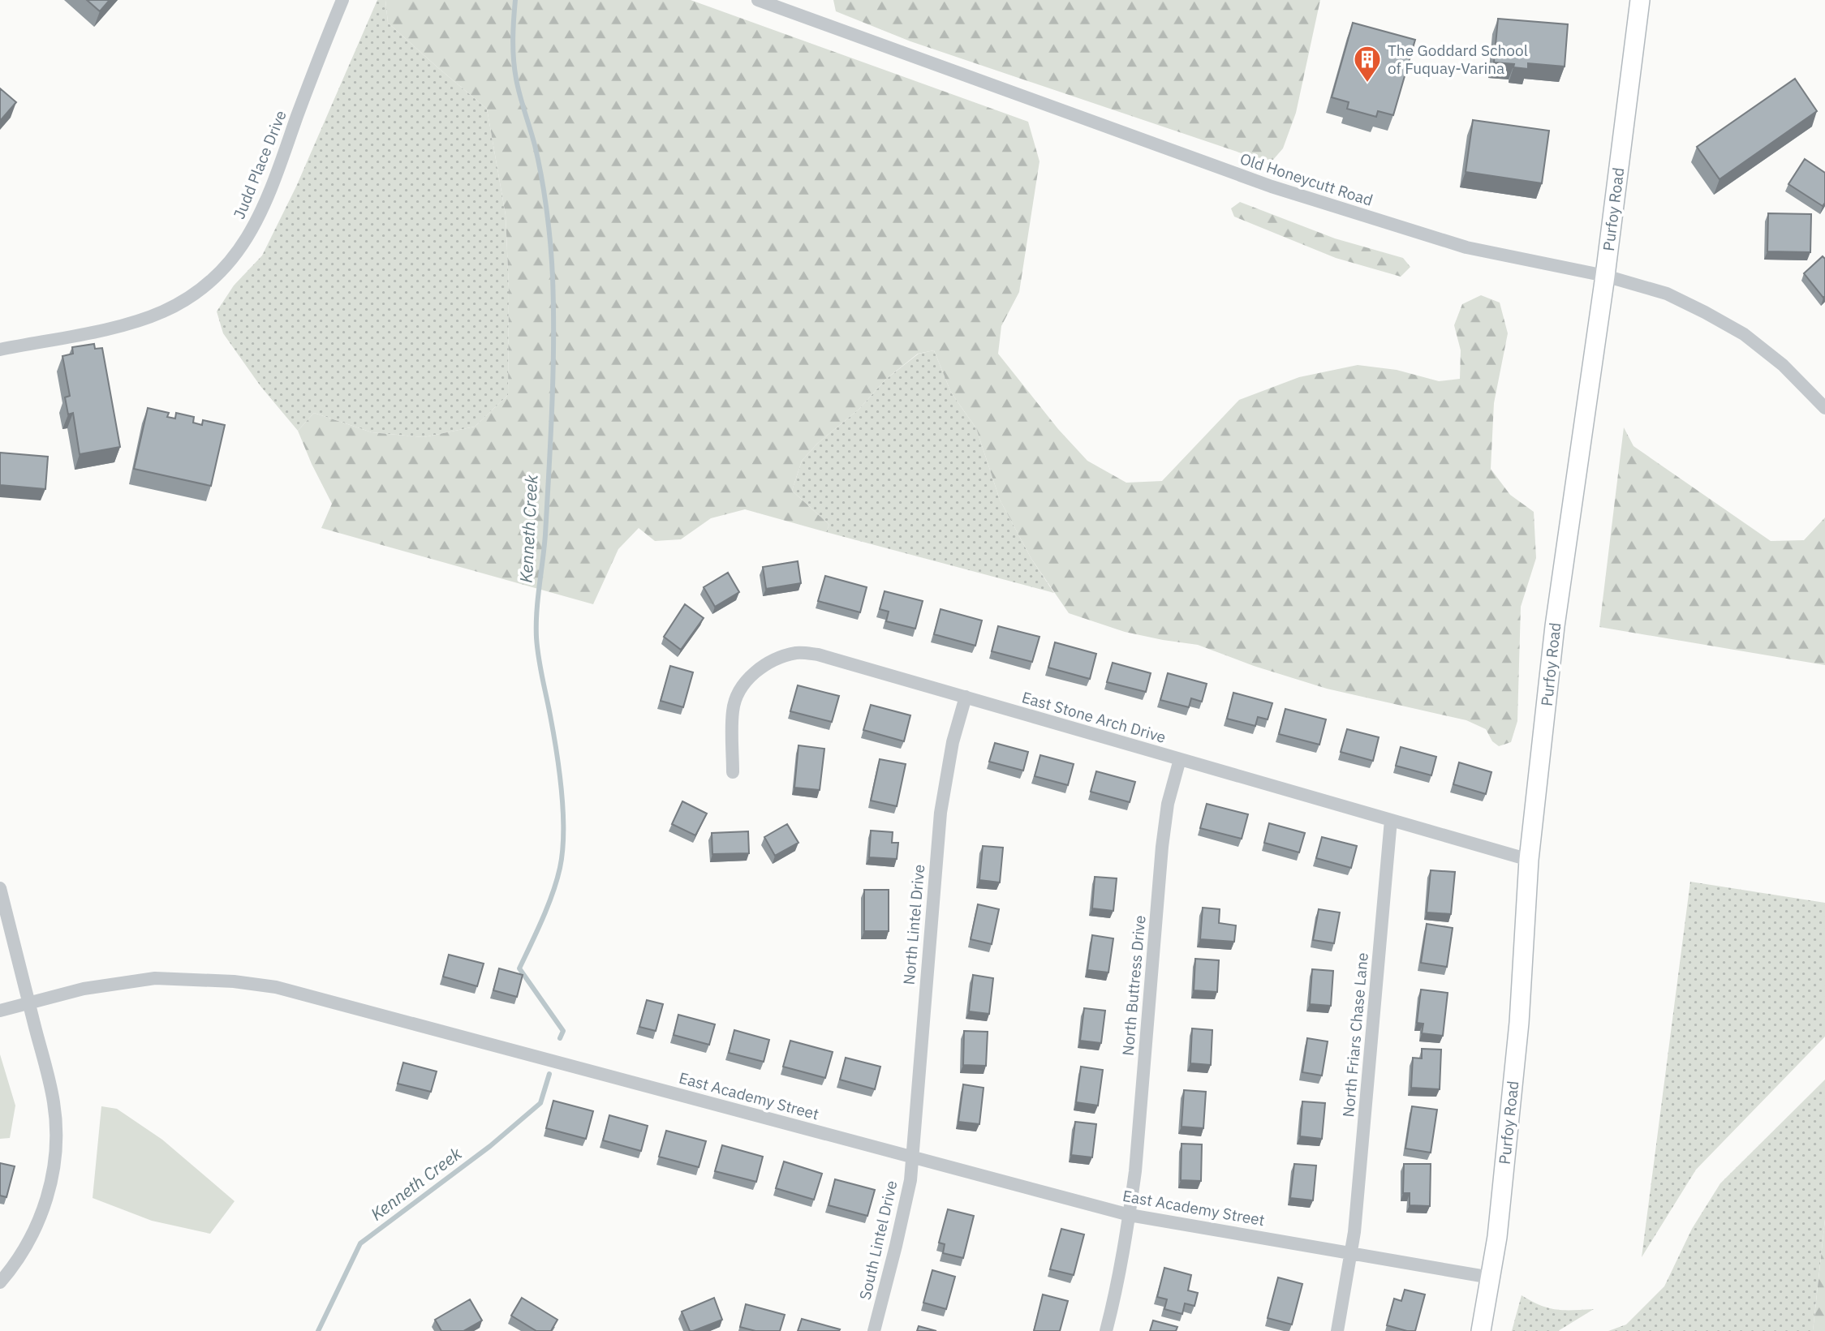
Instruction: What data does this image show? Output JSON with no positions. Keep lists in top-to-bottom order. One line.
{"streets":{"street":["Judd Place Drive","Old Honeycutt Road","Purfoy Road","East Stone Arch Drive","North Lintel Drive","North Buttress Drive","North Friars Chase Lane","East Academy Street","South Lintel Drive"]},"crossings":[["Old Honeycutt Road","Purfoy Road"],["Purfoy Road","East Stone Arch Drive"],["Purfoy Road","East Academy Street"],["East Stone Arch Drive","North Lintel Drive"],["East Stone Arch Drive","North Buttress Drive"],["East Stone Arch Drive","North Friars Chase Lane"],["North Lintel Drive","East Academy Street"],["North Lintel Drive","South Lintel Drive"],["North Buttress Drive","East Academy Street"],["North Friars Chase Lane","East Academy Street"],["East Academy Street","South Lintel Drive"]],"water":["Kenneth Creek"],"places":{"building":["The Goddard School of Fuquay-Varina"]}}
